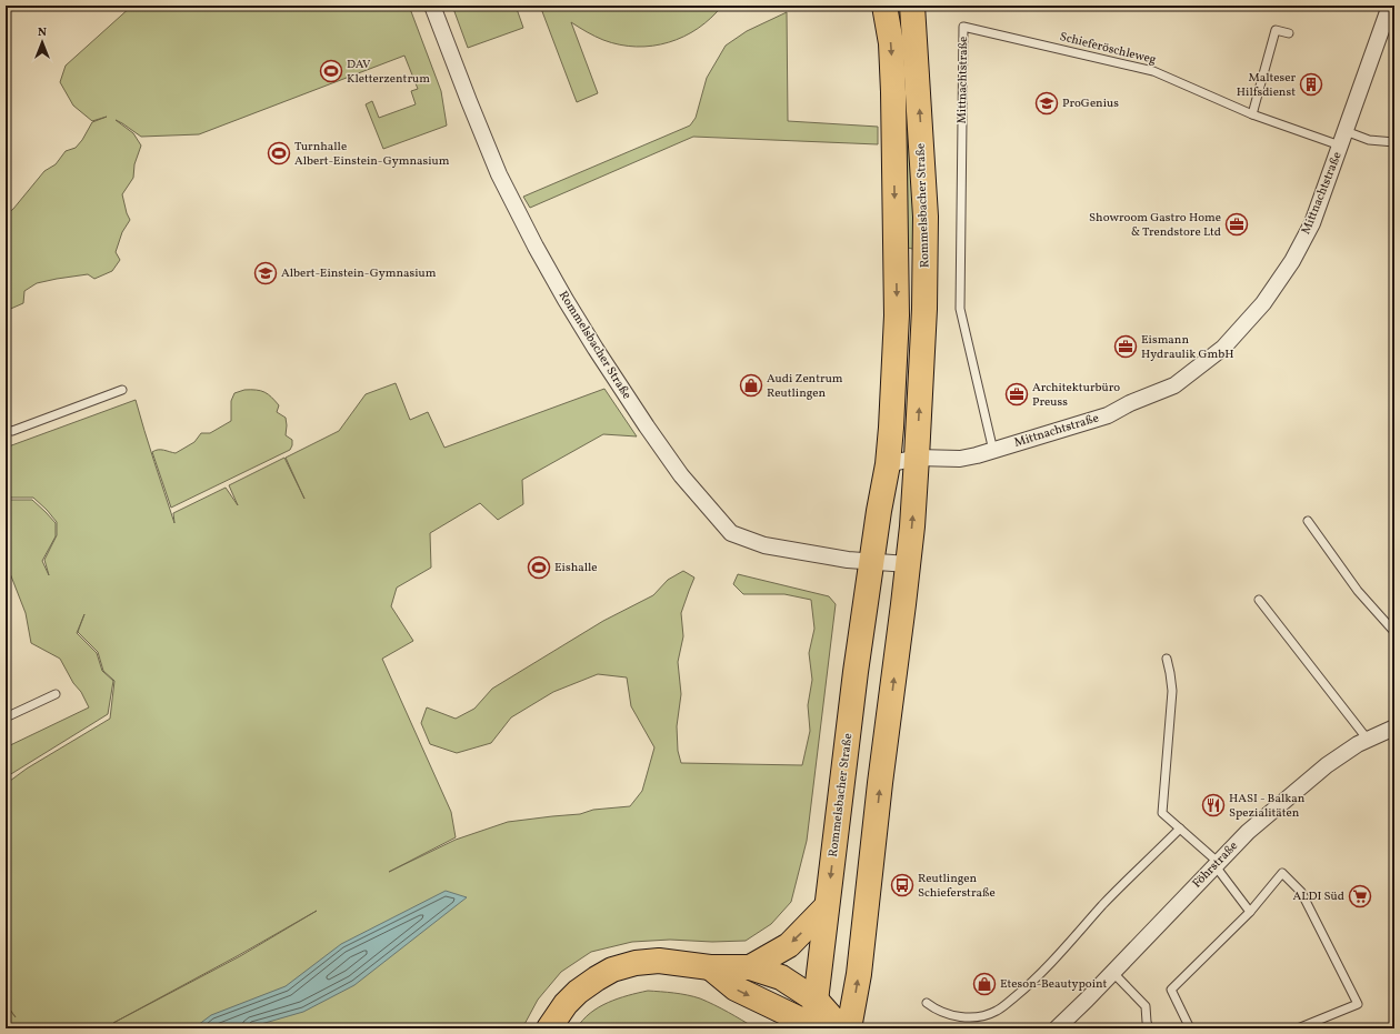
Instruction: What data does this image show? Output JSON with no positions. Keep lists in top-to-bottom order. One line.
{"streets":{"main road":["Rommelsbacher Straße"],"street":["Mittnachtstraße","Föhrstraße"],"lane":["Schieferöschleweg"]},"crossings":[["Schieferöschleweg","Mittnachtstraße"],["Mittnachtstraße","Rommelsbacher Straße"]],"places":{"sports":["DAV Kletterzentrum","Turnhalle Albert-Einstein-Gymnasium","Eishalle"],"building":["Malteser Hilfsdienst"],"school or university":["ProGenius","Albert-Einstein-Gymnasium"],"office":["Showroom Gastro Home & Trendstore Ltd","Eismann Hydraulik GmbH","Architekturbüro Preuss"],"shop":["Audi Zentrum Reutlingen","Eteson-Beautypoint"],"restaurant":["HASI - Balkan Spezialitäten"],"bus stop":["Reutlingen Schieferstraße"],"supermarket":["ALDI Süd"]},"north":"top"}
